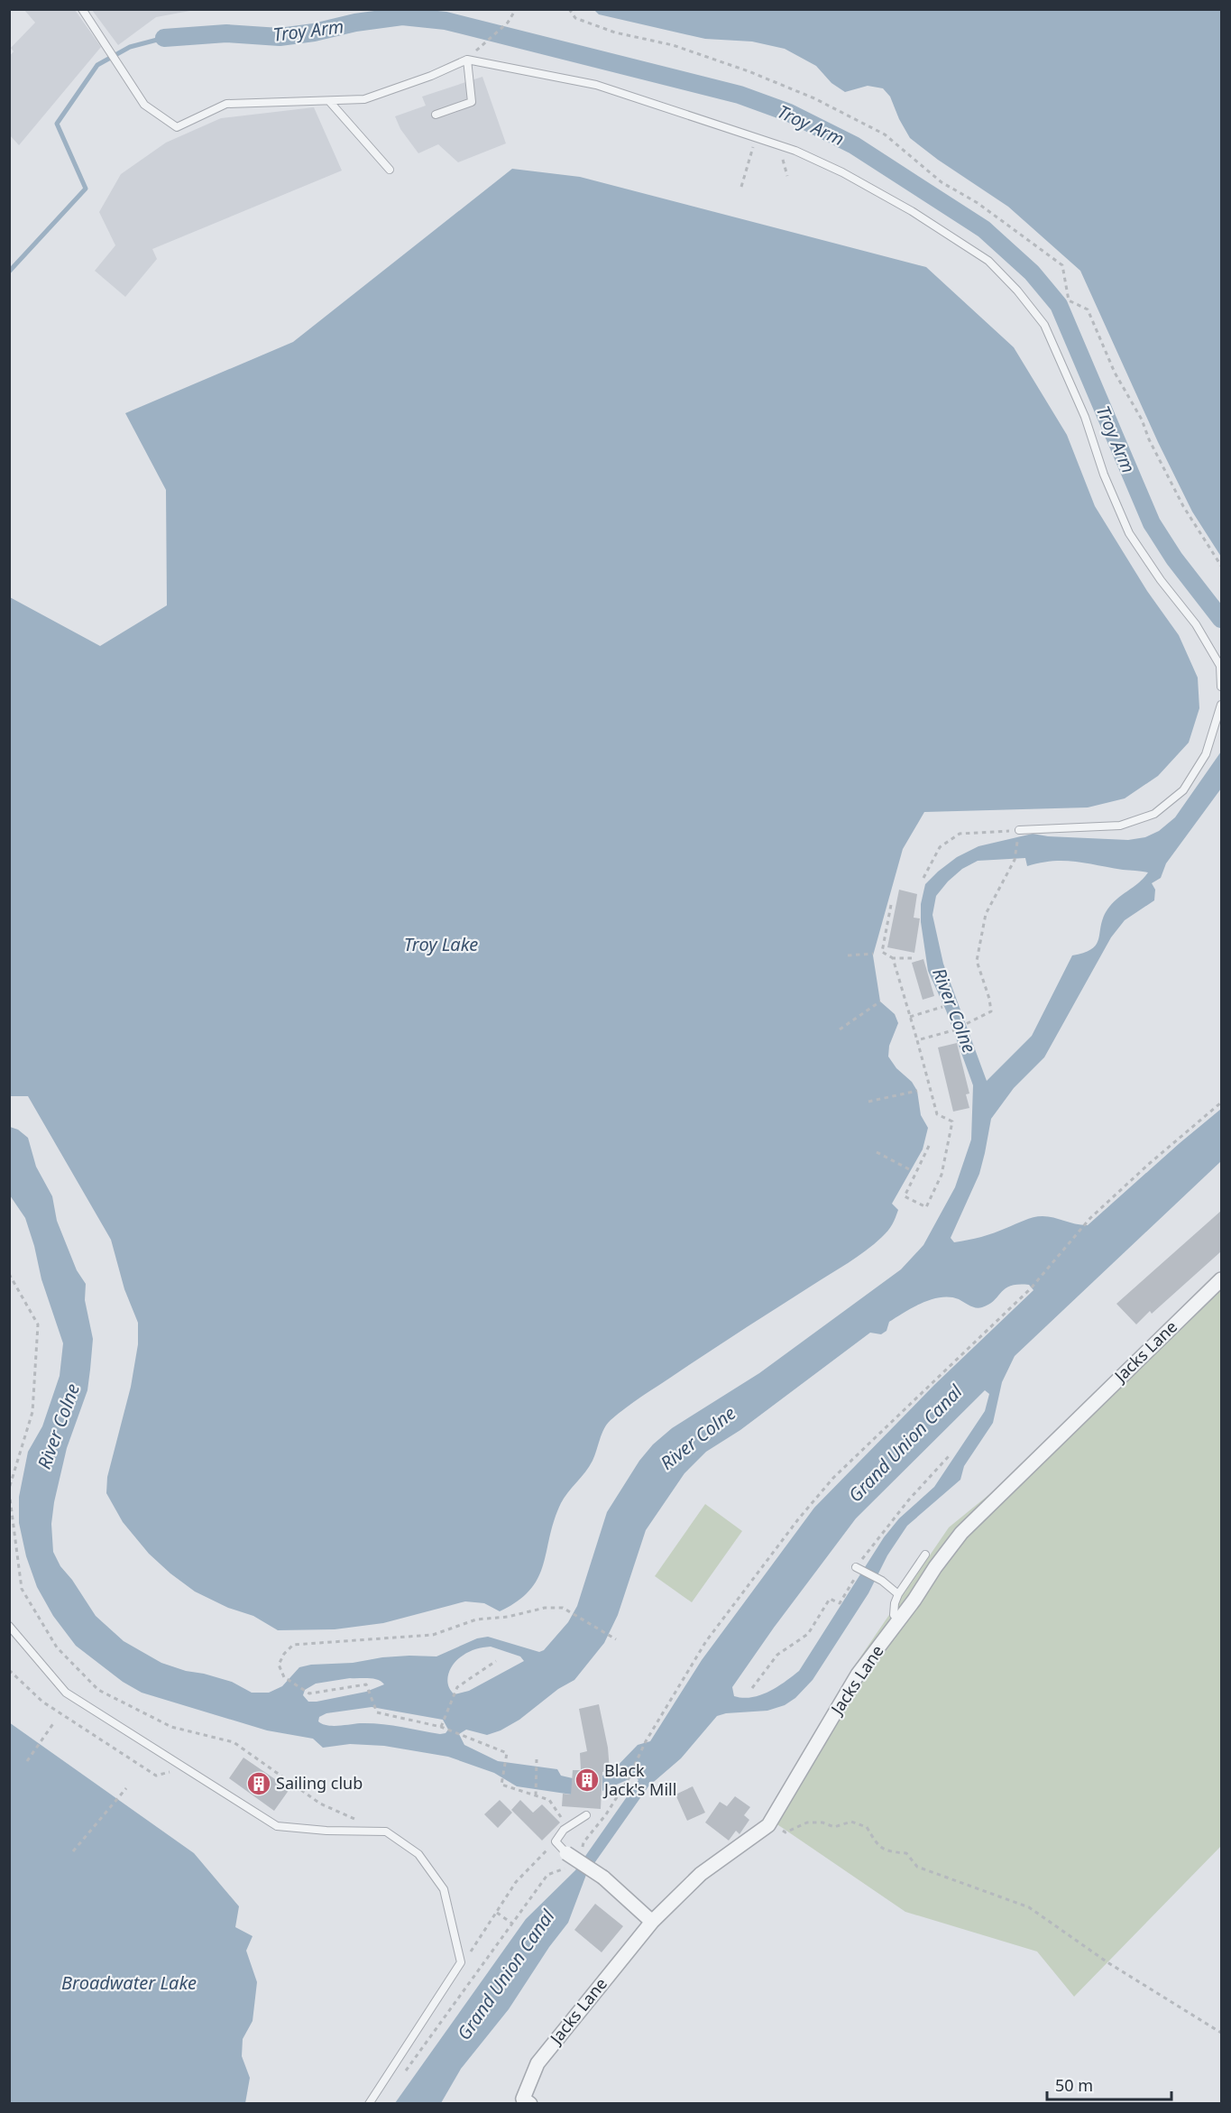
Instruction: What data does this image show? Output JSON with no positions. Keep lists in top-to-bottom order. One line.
{"streets":{"street":["Jacks Lane"]},"water":["Troy Arm","Troy Lake","River Colne","Grand Union Canal","Broadwater Lake"],"places":{"building":["Black Jack's Mill","Sailing club"]},"scale_bar":"50 m"}
